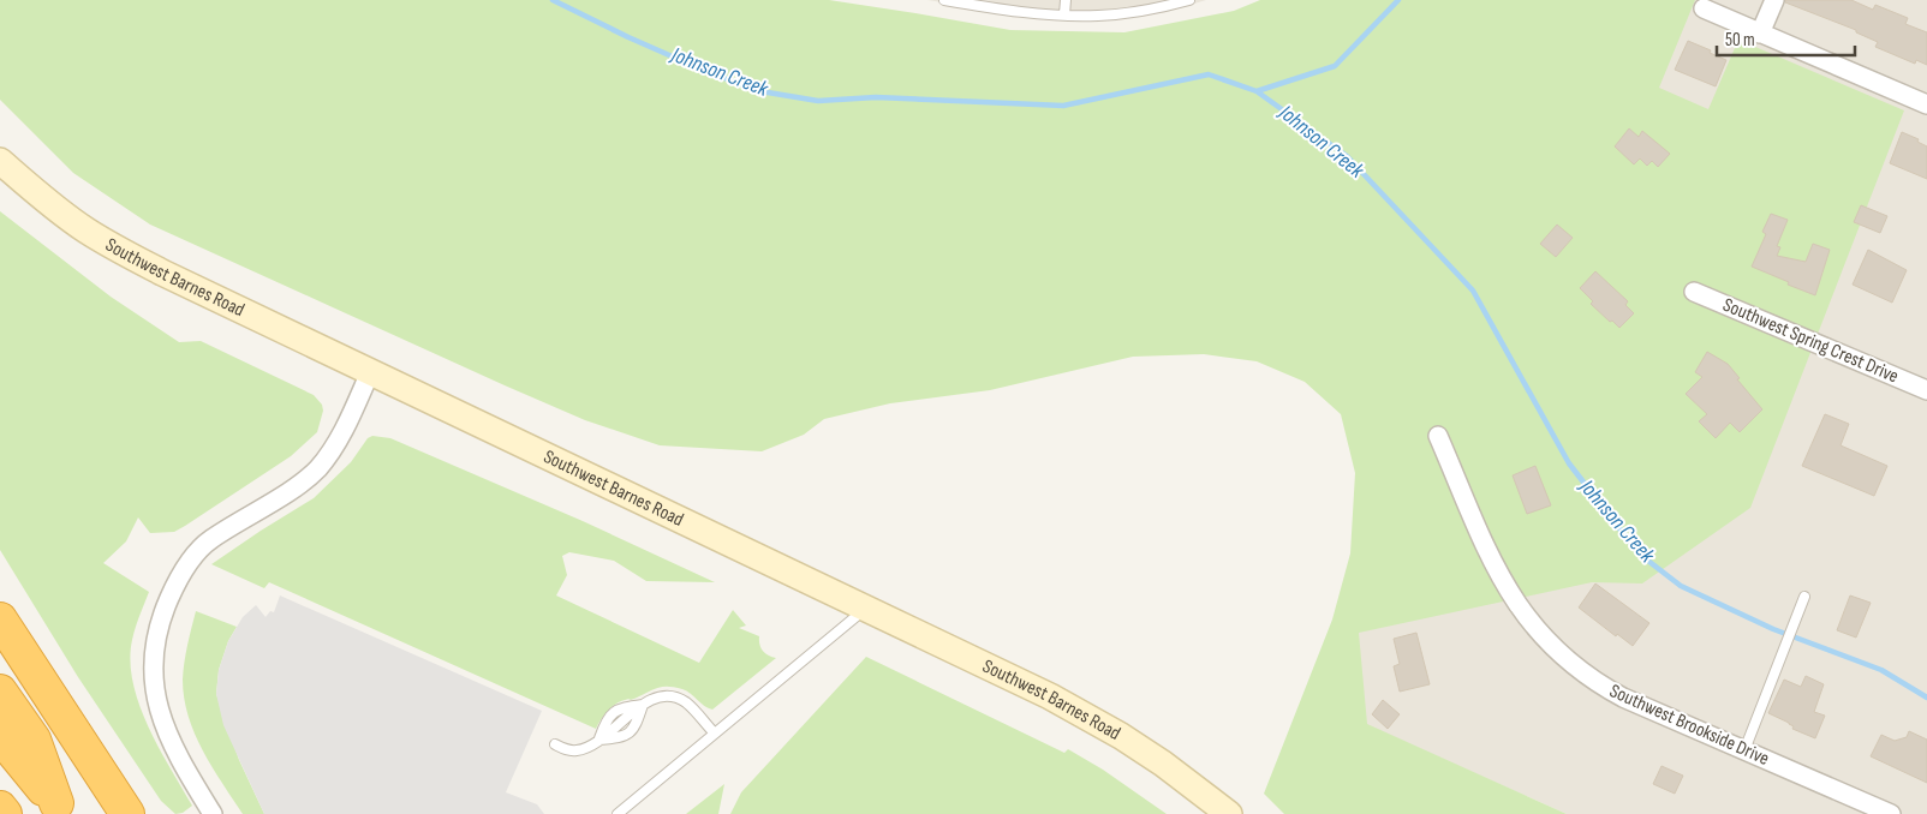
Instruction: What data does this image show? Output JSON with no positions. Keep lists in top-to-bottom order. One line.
{"streets":{"main road":["Southwest Barnes Road"],"street":["Southwest Spring Crest Drive","Southwest Brookside Drive"]},"water":["Johnson Creek"],"scale_bar":"50 m"}
